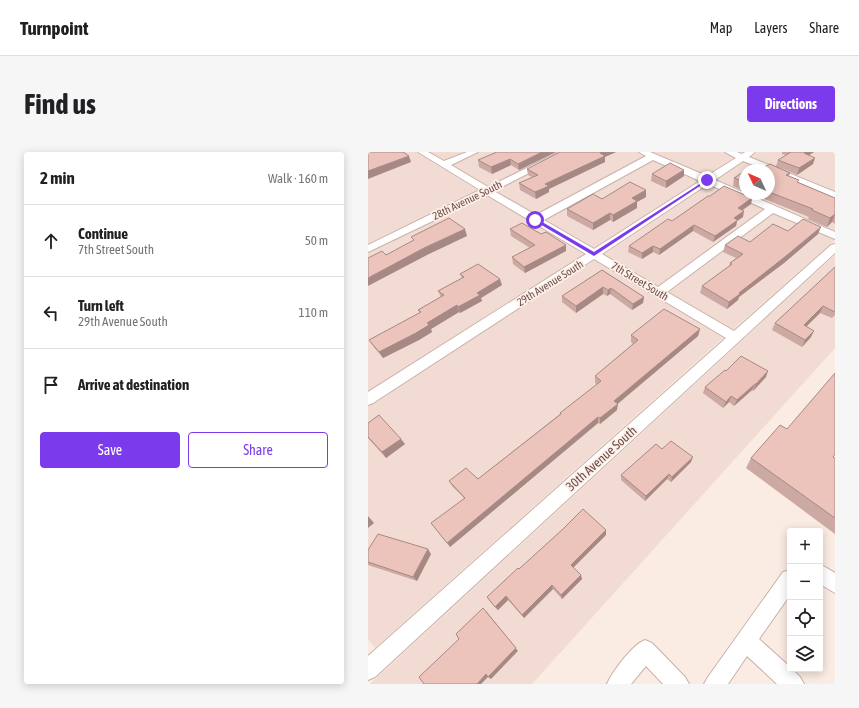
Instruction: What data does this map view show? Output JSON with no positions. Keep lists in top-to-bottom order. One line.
{"streets":{"street":["28th Avenue South","7th Street South","29th Avenue South","30th Avenue South"]},"crossings":[["28th Avenue South","7th Street South"],["7th Street South","29th Avenue South"],["7th Street South","30th Avenue South"]],"north":"top left","page":{"header":"Turnpoint","nav":["Map","Layers","Share"],"buttons":["Directions",["Save","Share"]],"title":"Find us","heading":["2 min","Walk · 160 m"],"list":[["Continue","7th Street South","50 m"],["Turn left","29th Avenue South","110 m"],"Arrive at destination"],"map_buttons":["+","−"]}}
